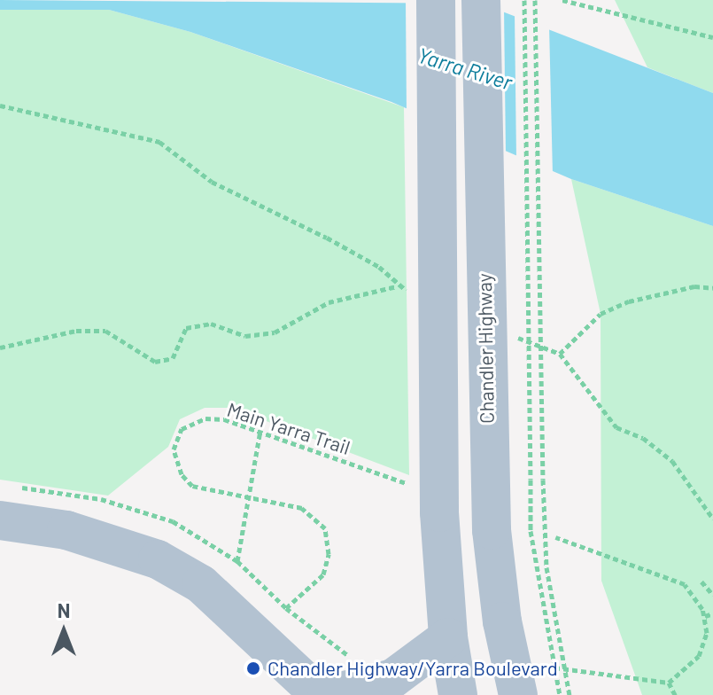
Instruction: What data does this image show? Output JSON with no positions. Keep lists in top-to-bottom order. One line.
{"streets":{"main road":["Chandler Highway"],"path":["Main Yarra Trail"]},"water":["Yarra River"],"places":["Chandler Highway/Yarra Boulevard"],"north":"top"}
